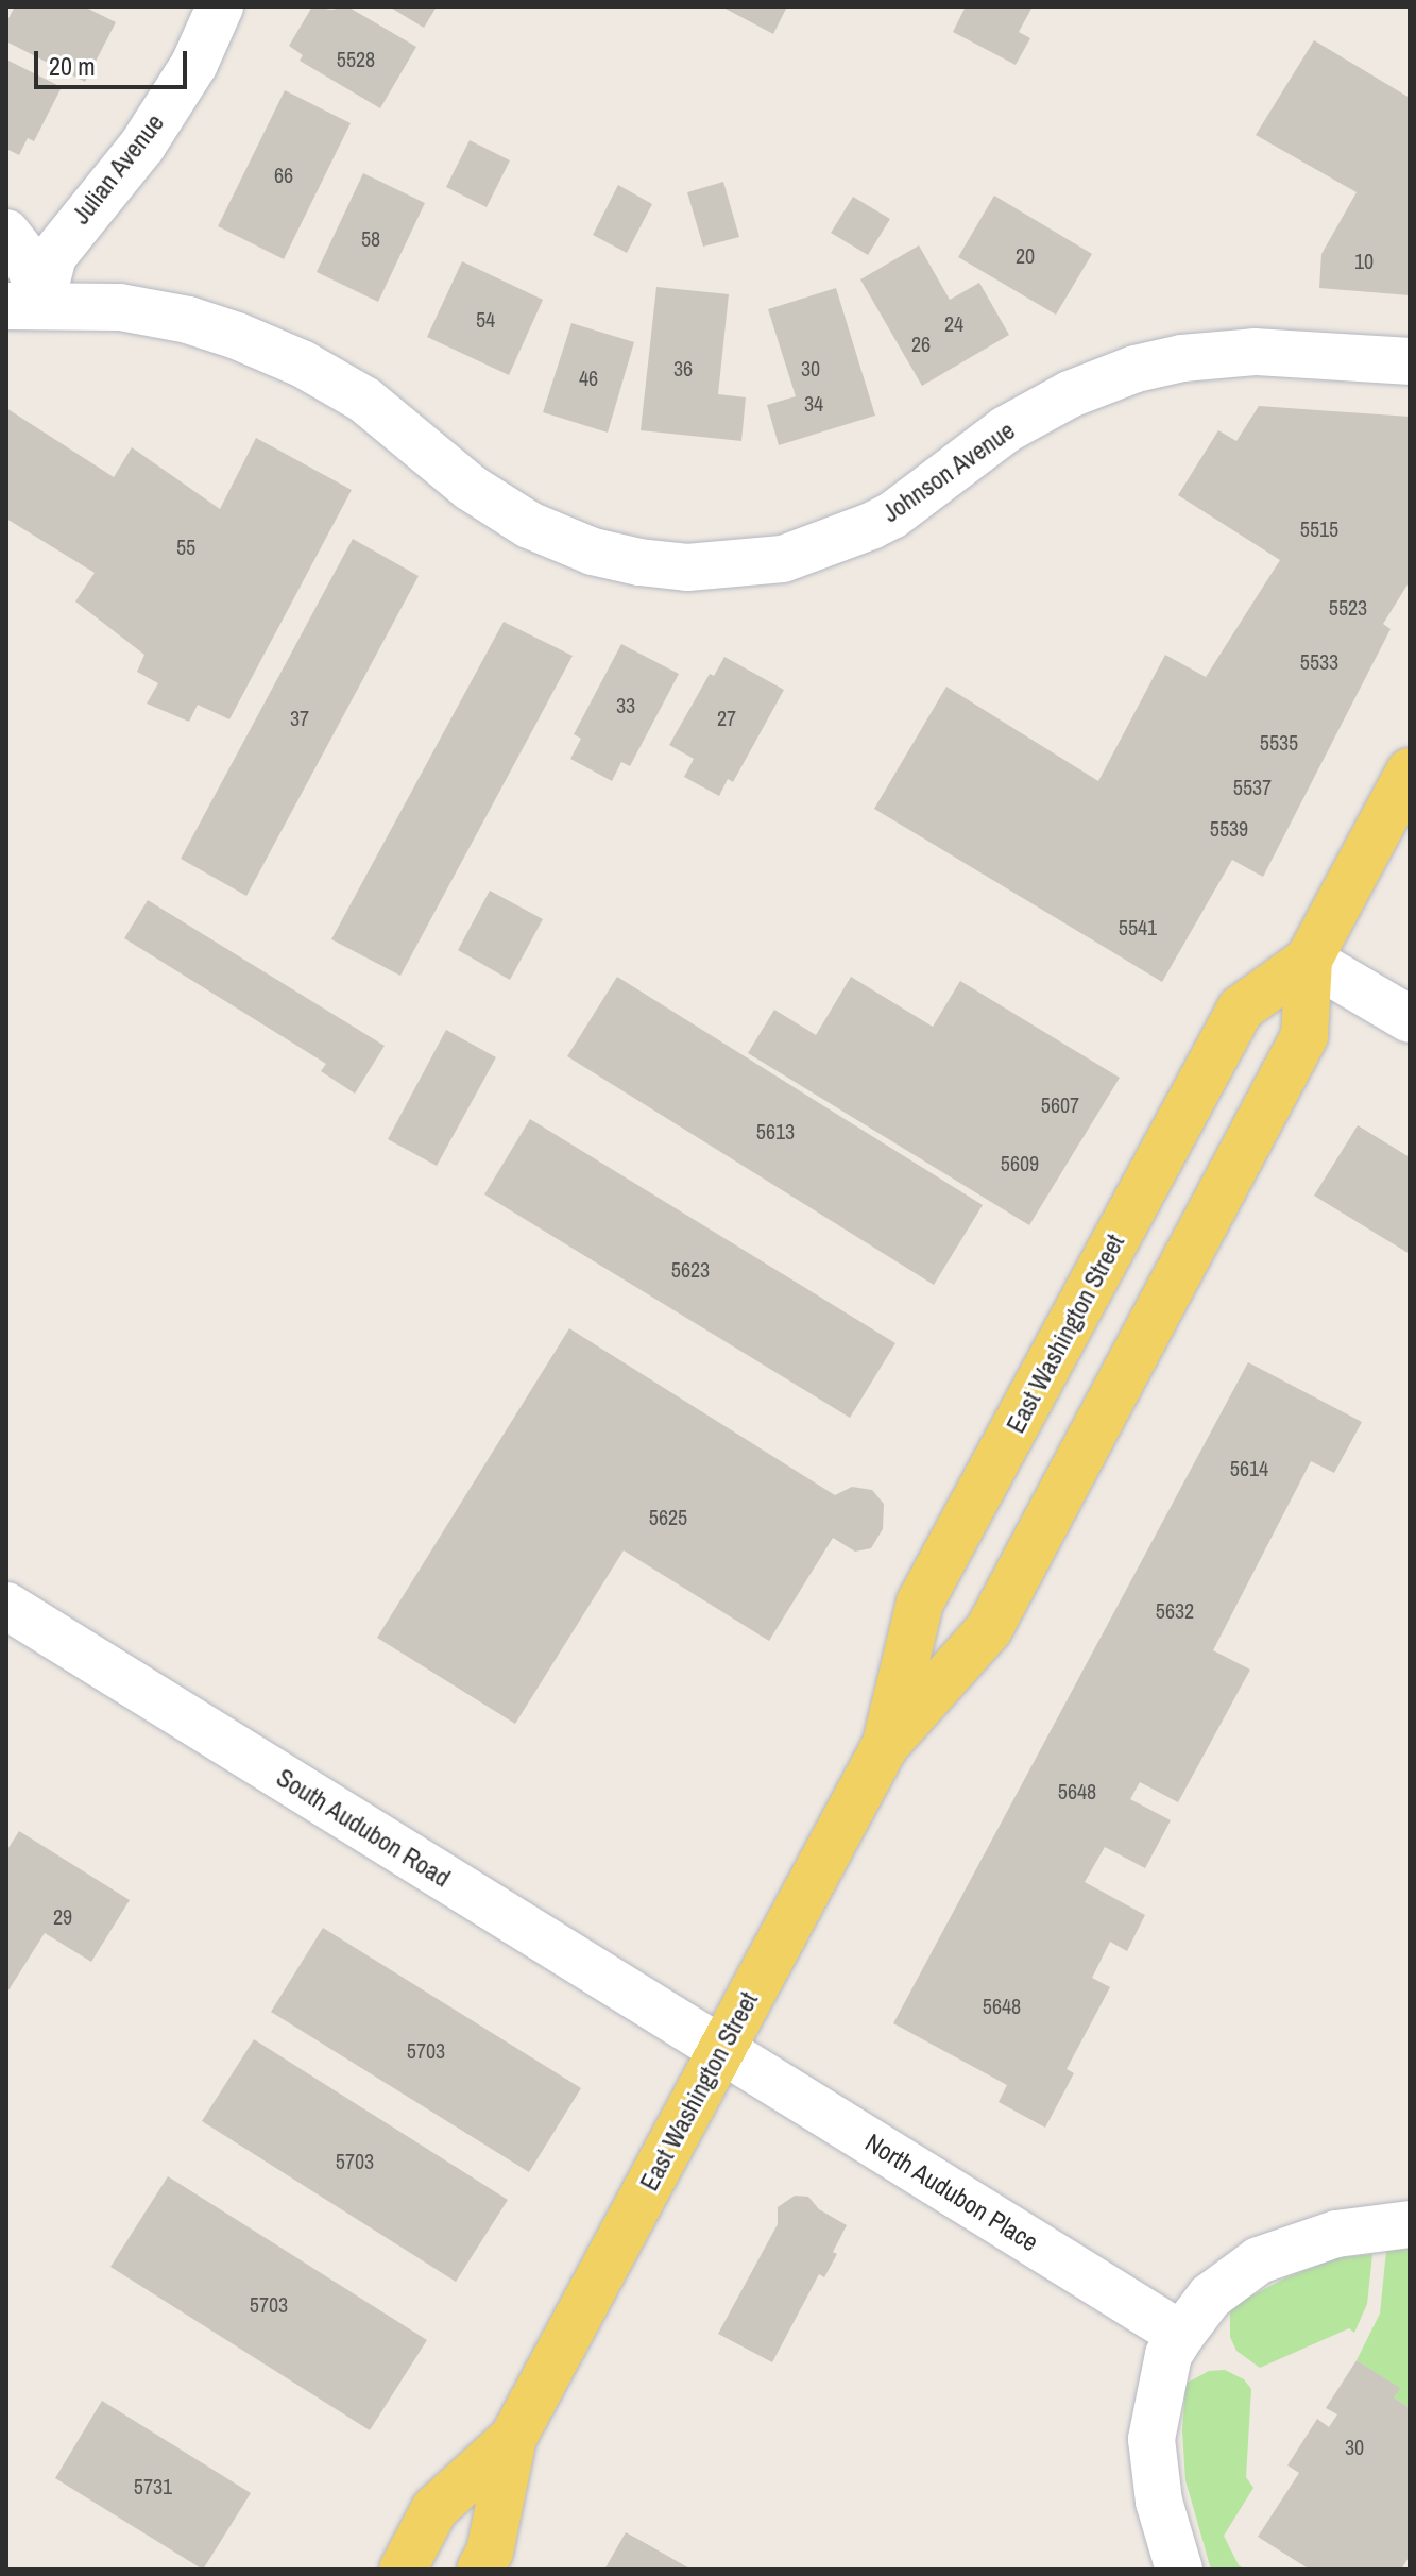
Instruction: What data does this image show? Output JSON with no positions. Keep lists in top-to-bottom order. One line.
{"streets":{"main road":["East Washington Street"],"street":["Julian Avenue","Johnson Avenue","South Audubon Road","North Audubon Place"]},"crossings":[["Julian Avenue","Johnson Avenue"],["East Washington Street","South Audubon Road"],["East Washington Street","North Audubon Place"],["South Audubon Road","North Audubon Place"]],"house_numbers":["5528","66","58","20","10","54","24","26","36","30","46","34","5515","55","5523","5533","33","37","27","5535","5537","5539","5541","5607","5613","5609","5623","5614","5625","5632","5648","29","5648","5703","5703","5703","30","5731"],"scale_bar":"20 m"}
